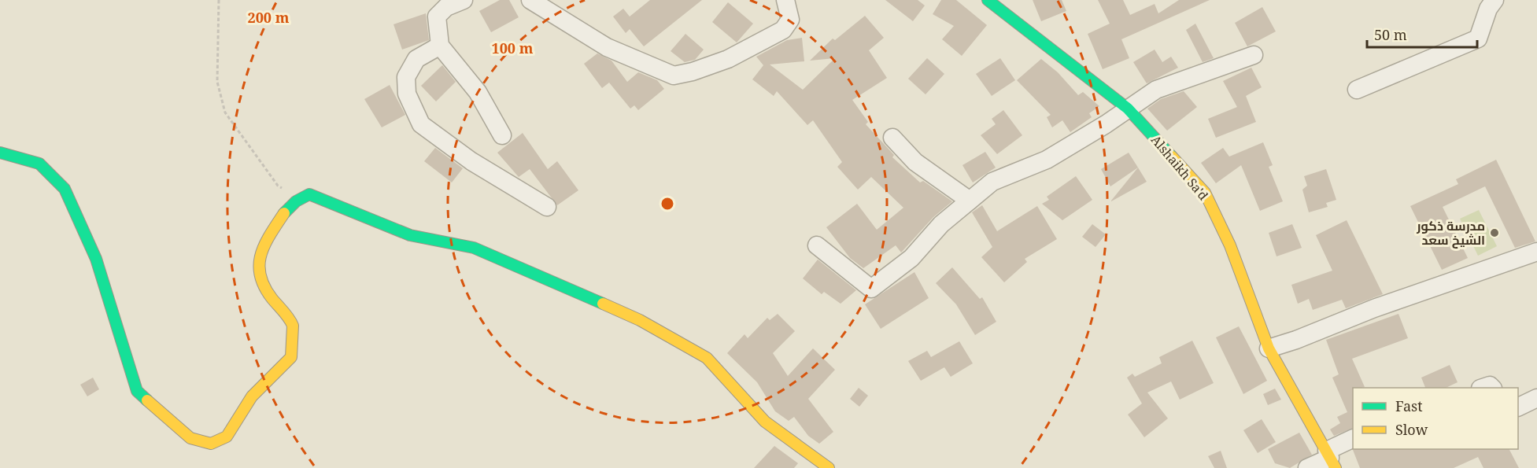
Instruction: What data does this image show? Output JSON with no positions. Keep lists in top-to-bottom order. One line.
{"streets":{"street":["Alshaikh Sa'd"]},"places":["مدرسة ذكور الشيخ سعد"],"legend":["Fast","Slow"],"scale_bar":"50 m","rings":["200 m","100 m"]}
